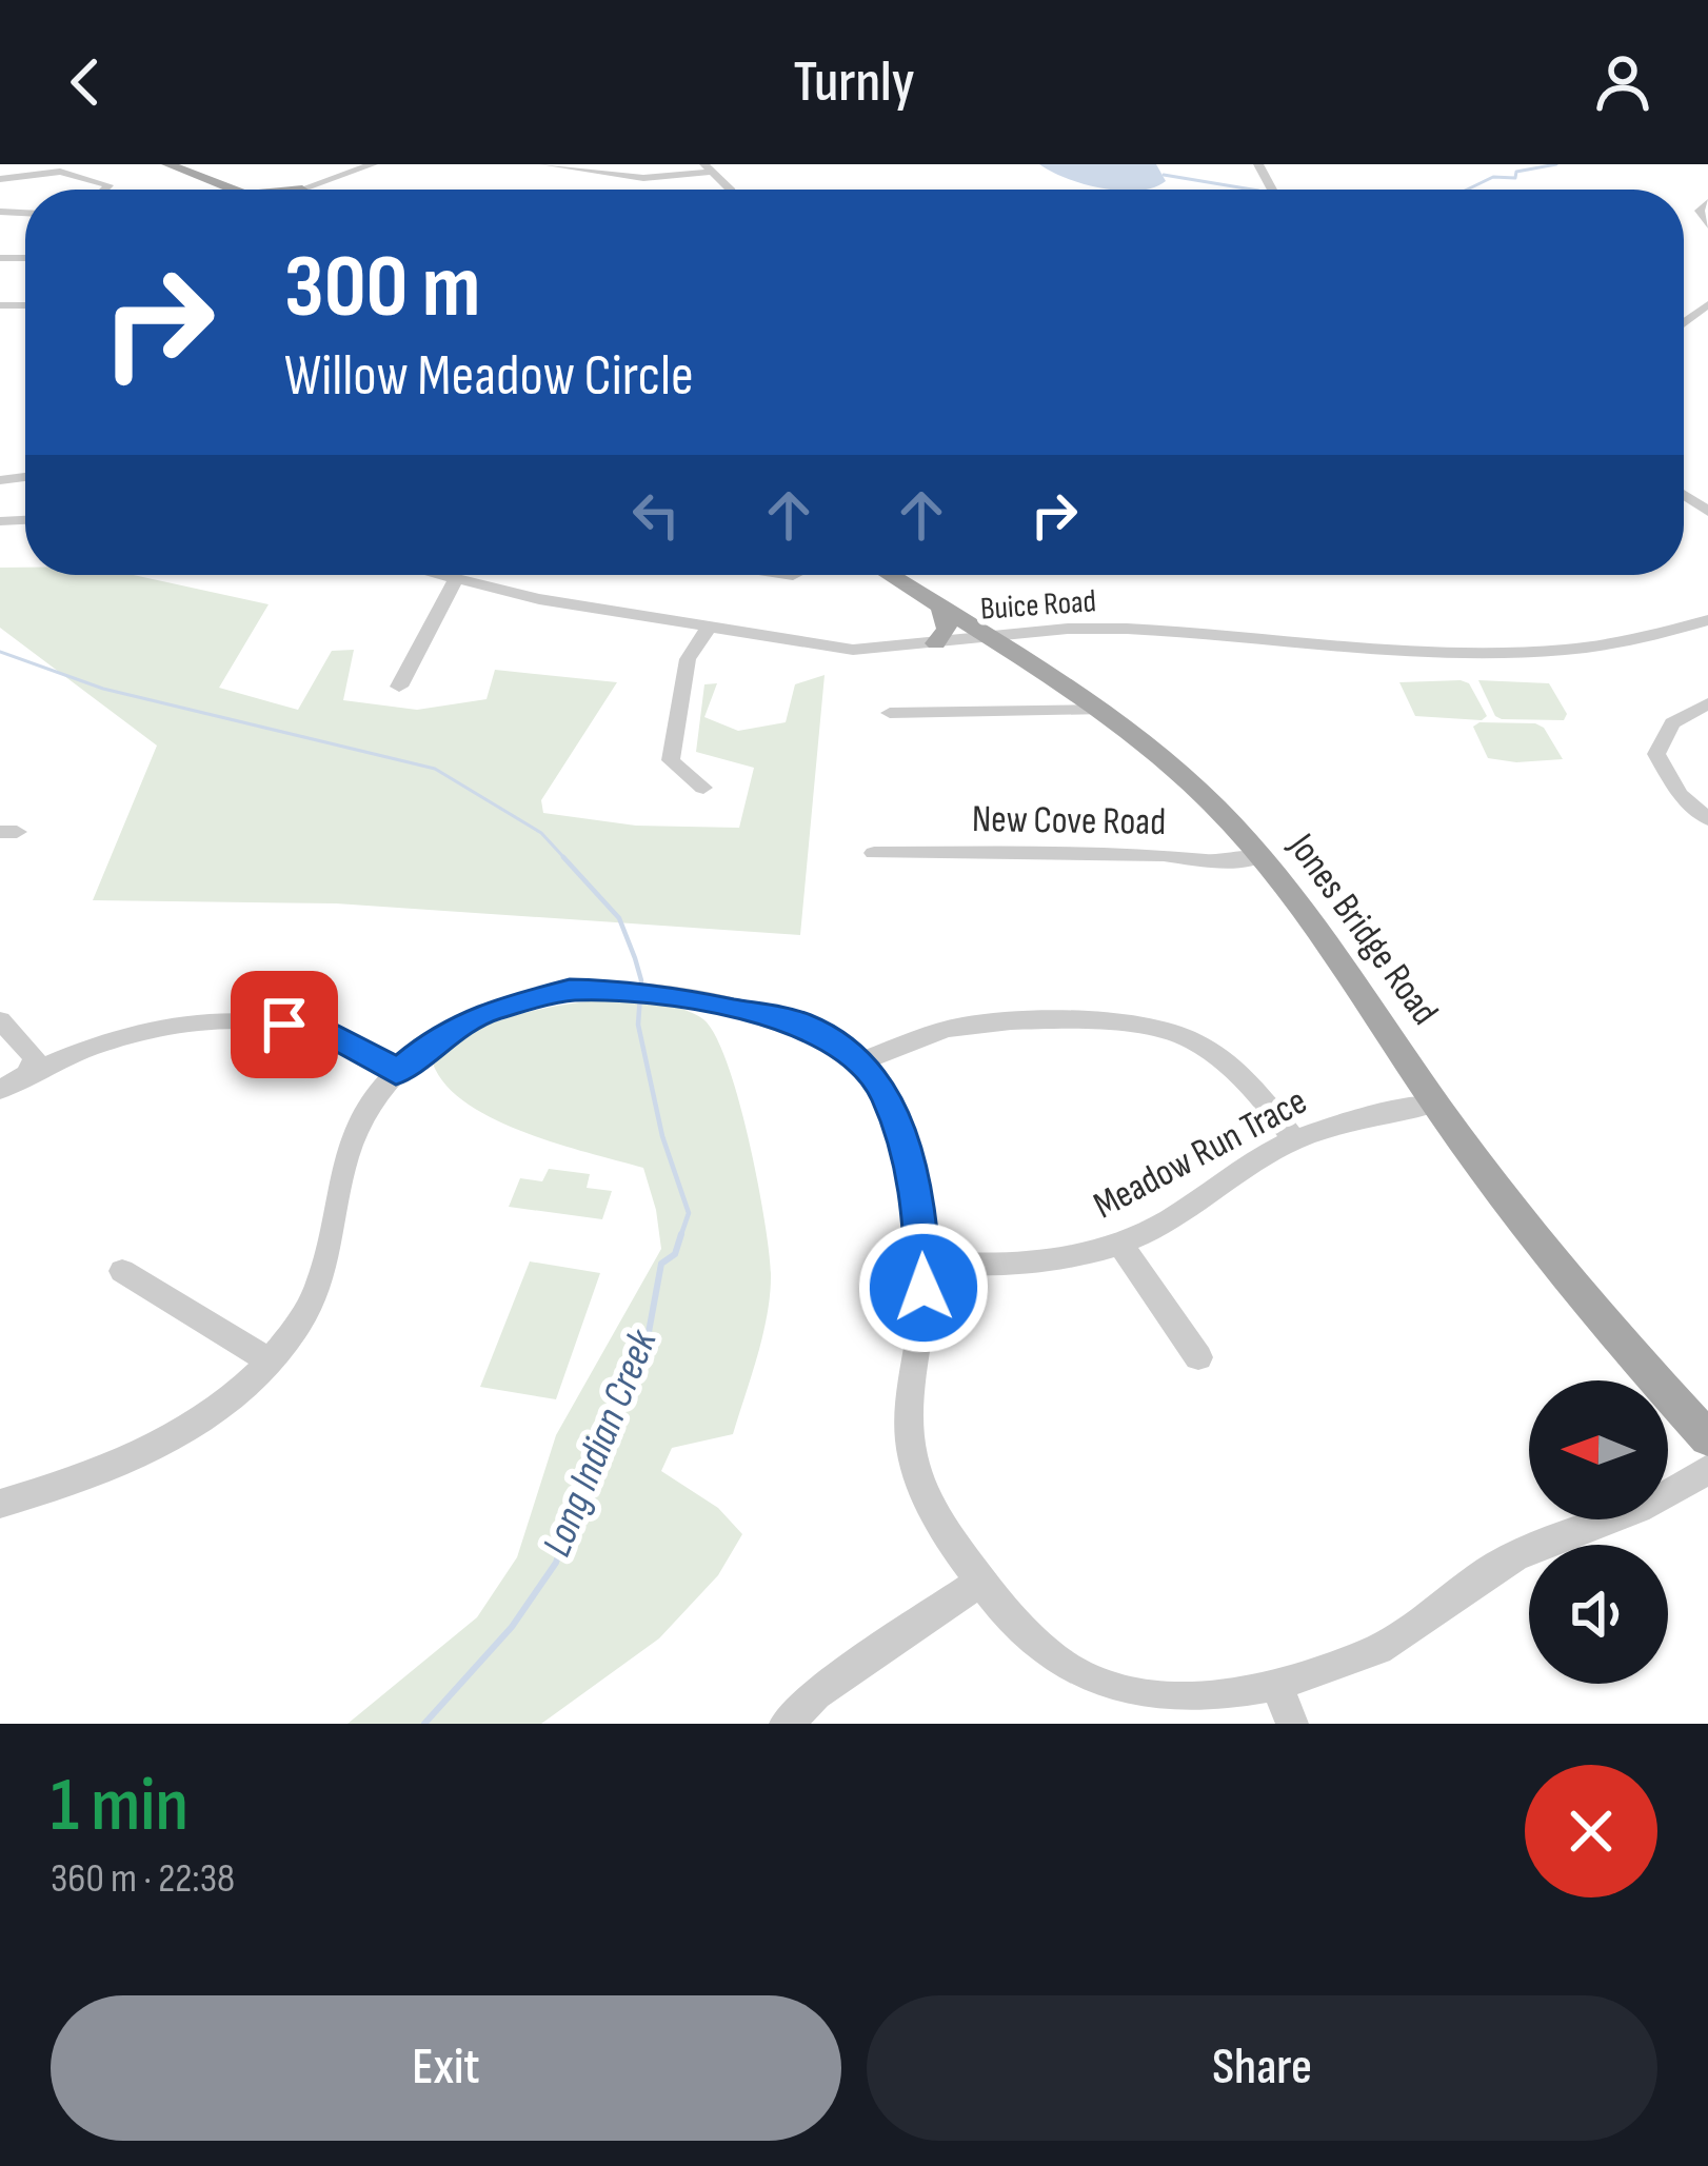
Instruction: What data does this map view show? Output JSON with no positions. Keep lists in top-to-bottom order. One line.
{"streets":{"main road":["Jones Bridge Road"],"street":["Buice Road","New Cove Road","Meadow Run Trace"]},"crossings":[["Buice Road","Jones Bridge Road"],["New Cove Road","Jones Bridge Road"],["Jones Bridge Road","Meadow Run Trace"]],"water":["Long Indian Creek"],"north":"left","page":{"header":"Turnly","turn":["300 m","Willow Meadow Circle"],"heading":["1 min","360 m · 22:38"],"buttons":["Exit","Share"]}}
